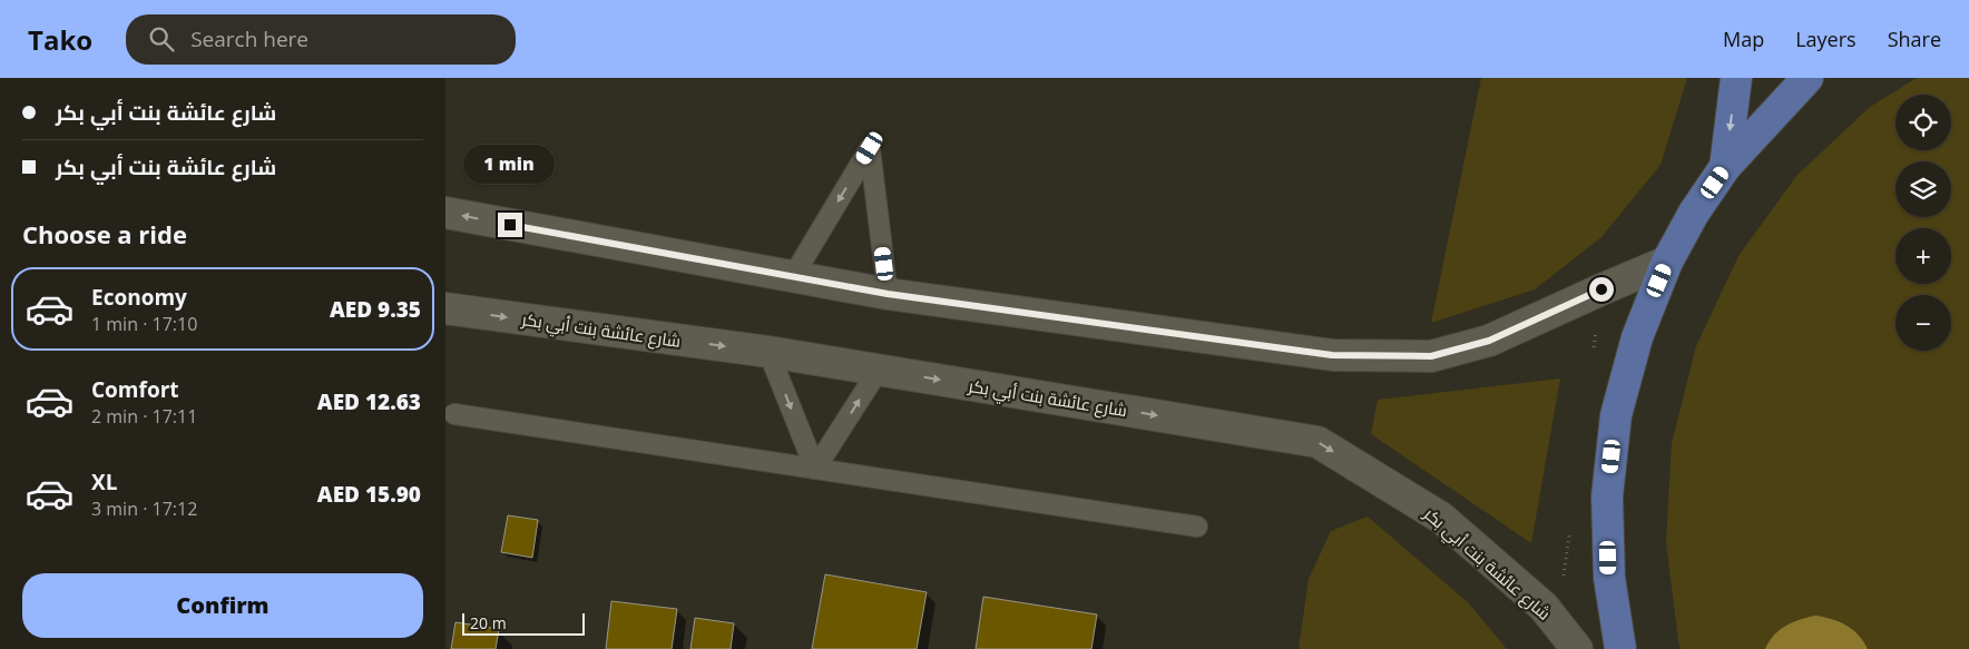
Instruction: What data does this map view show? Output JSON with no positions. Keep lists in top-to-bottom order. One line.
{"streets":{"street":["شارع عائشة بنت أبي بكر"]},"scale_bar":"20 m","page":{"header":"Tako","search":"Search here","nav":["Map","Layers","Share"],"banner":["شارع عائشة بنت أبي بكر","شارع عائشة بنت أبي بكر"],"map_buttons":["+","−"],"bubble":"1 min","heading":"Choose a ride","list":[{"name":"Economy","note":"1 min · 17:10","value":"AED 9.35"},{"name":"Comfort","note":"2 min · 17:11","value":"AED 12.63"},{"name":"XL","note":"3 min · 17:12","value":"AED 15.90"}],"buttons":"Confirm","scale":"20 m"}}
